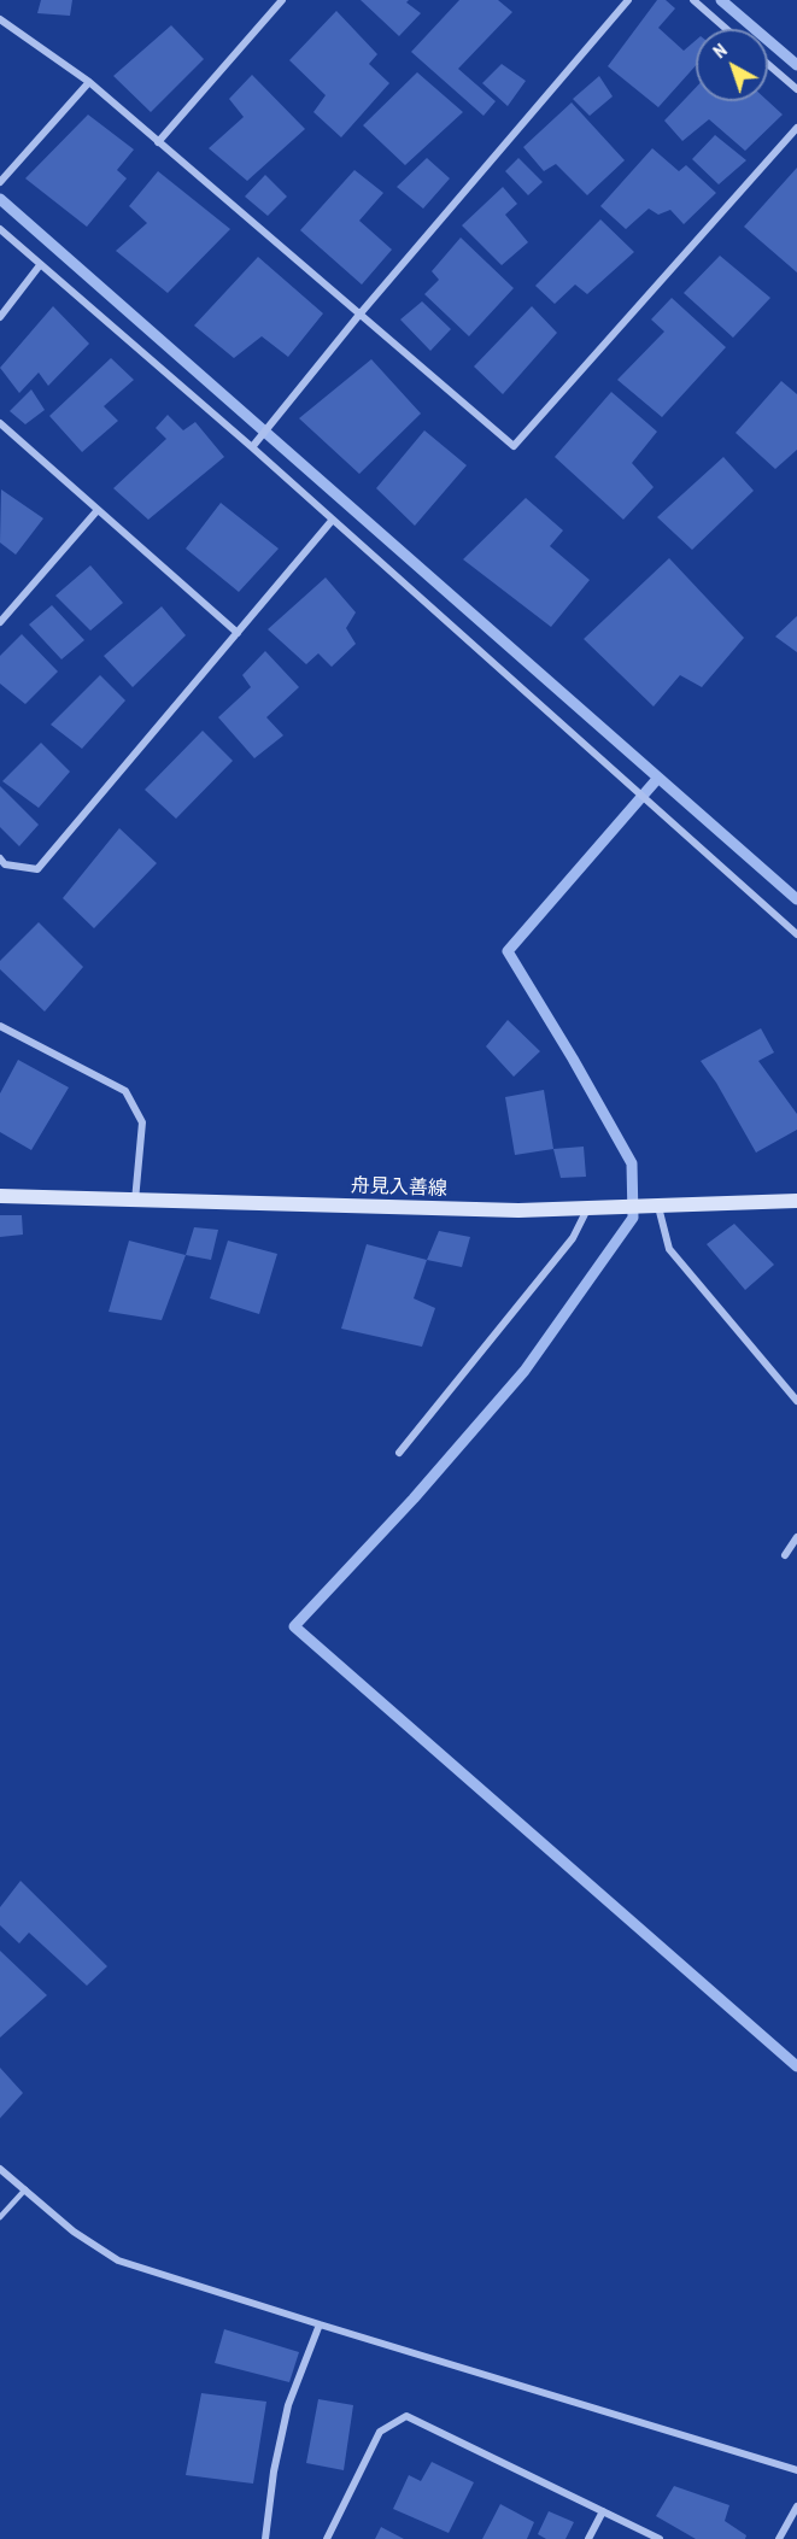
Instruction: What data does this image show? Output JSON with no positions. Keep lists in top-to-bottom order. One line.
{"streets":{"main road":["舟見入善線"]},"north":"top left"}
